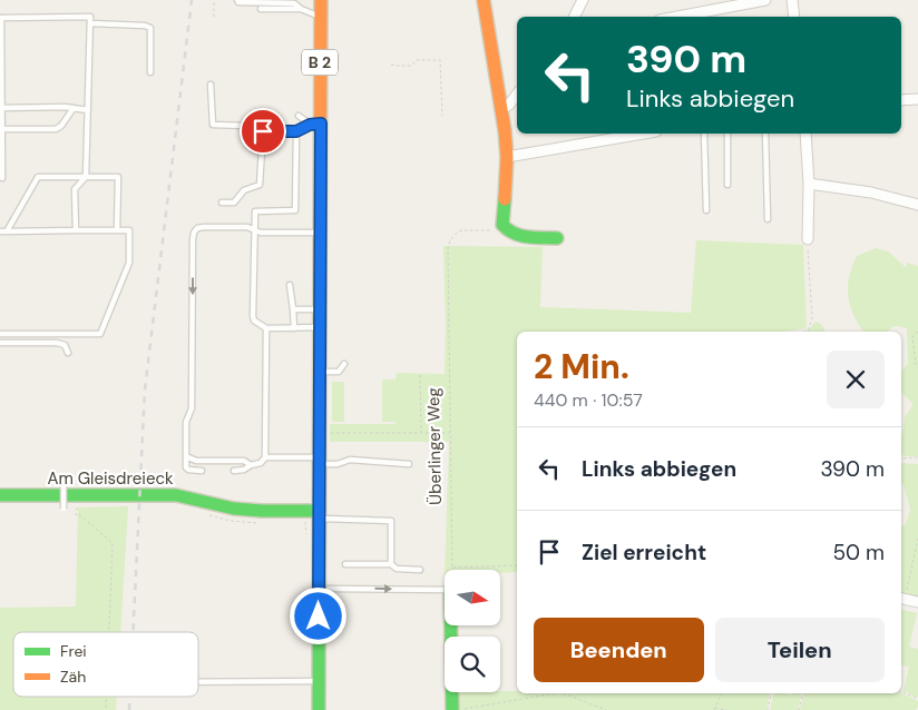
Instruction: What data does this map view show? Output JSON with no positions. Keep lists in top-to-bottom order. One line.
{"streets":{"street":["B 2","Am Gleisdreieck"],"path":["Überlinger Weg"]},"crossings":[["B 2","Am Gleisdreieck"]],"legend":["Frei","Zäh"],"north":"right","page":{"turn":["390 m","Links abbiegen"],"heading":["2 Min.","440 m · 10:57"],"list":[{"name":"Links abbiegen","value":"390 m"},{"name":"Ziel erreicht","value":"50 m"}],"buttons":["Beenden","Teilen"]}}
